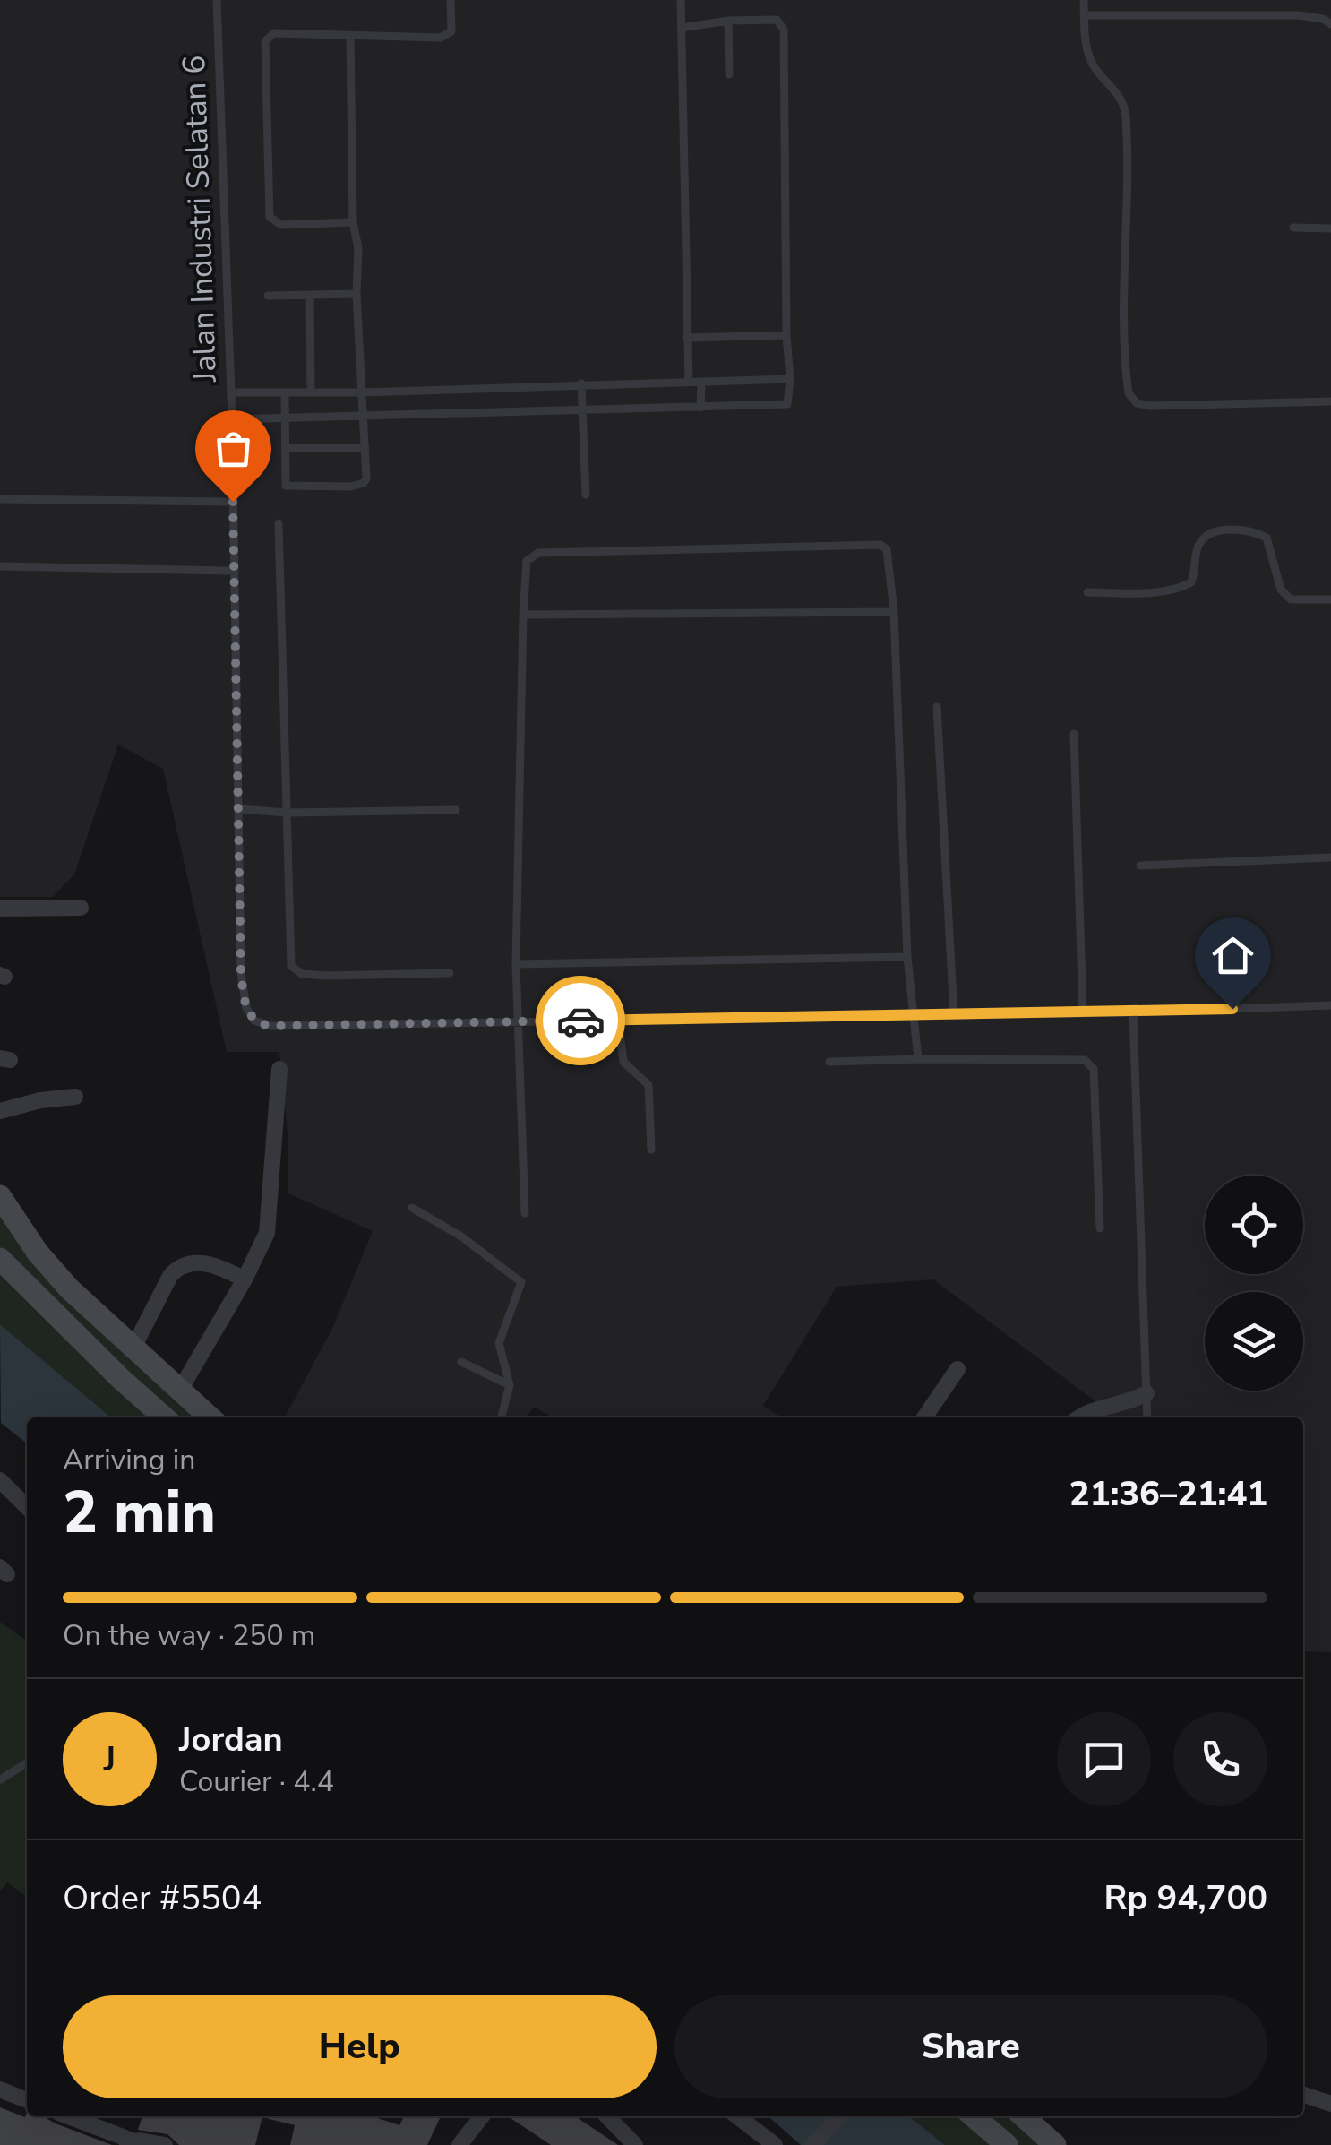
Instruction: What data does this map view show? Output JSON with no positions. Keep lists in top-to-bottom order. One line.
{"streets":{"lane":["Jalan Industri Selatan 6"]},"page":{"heading":["2 min","Arriving in","21:36–21:41"],"panel":["Jordan","Courier · 4.4","Order #5504","Rp 94,700"],"bar":"On the way · 250 m","round":"J","buttons":["Help","Share"]}}
